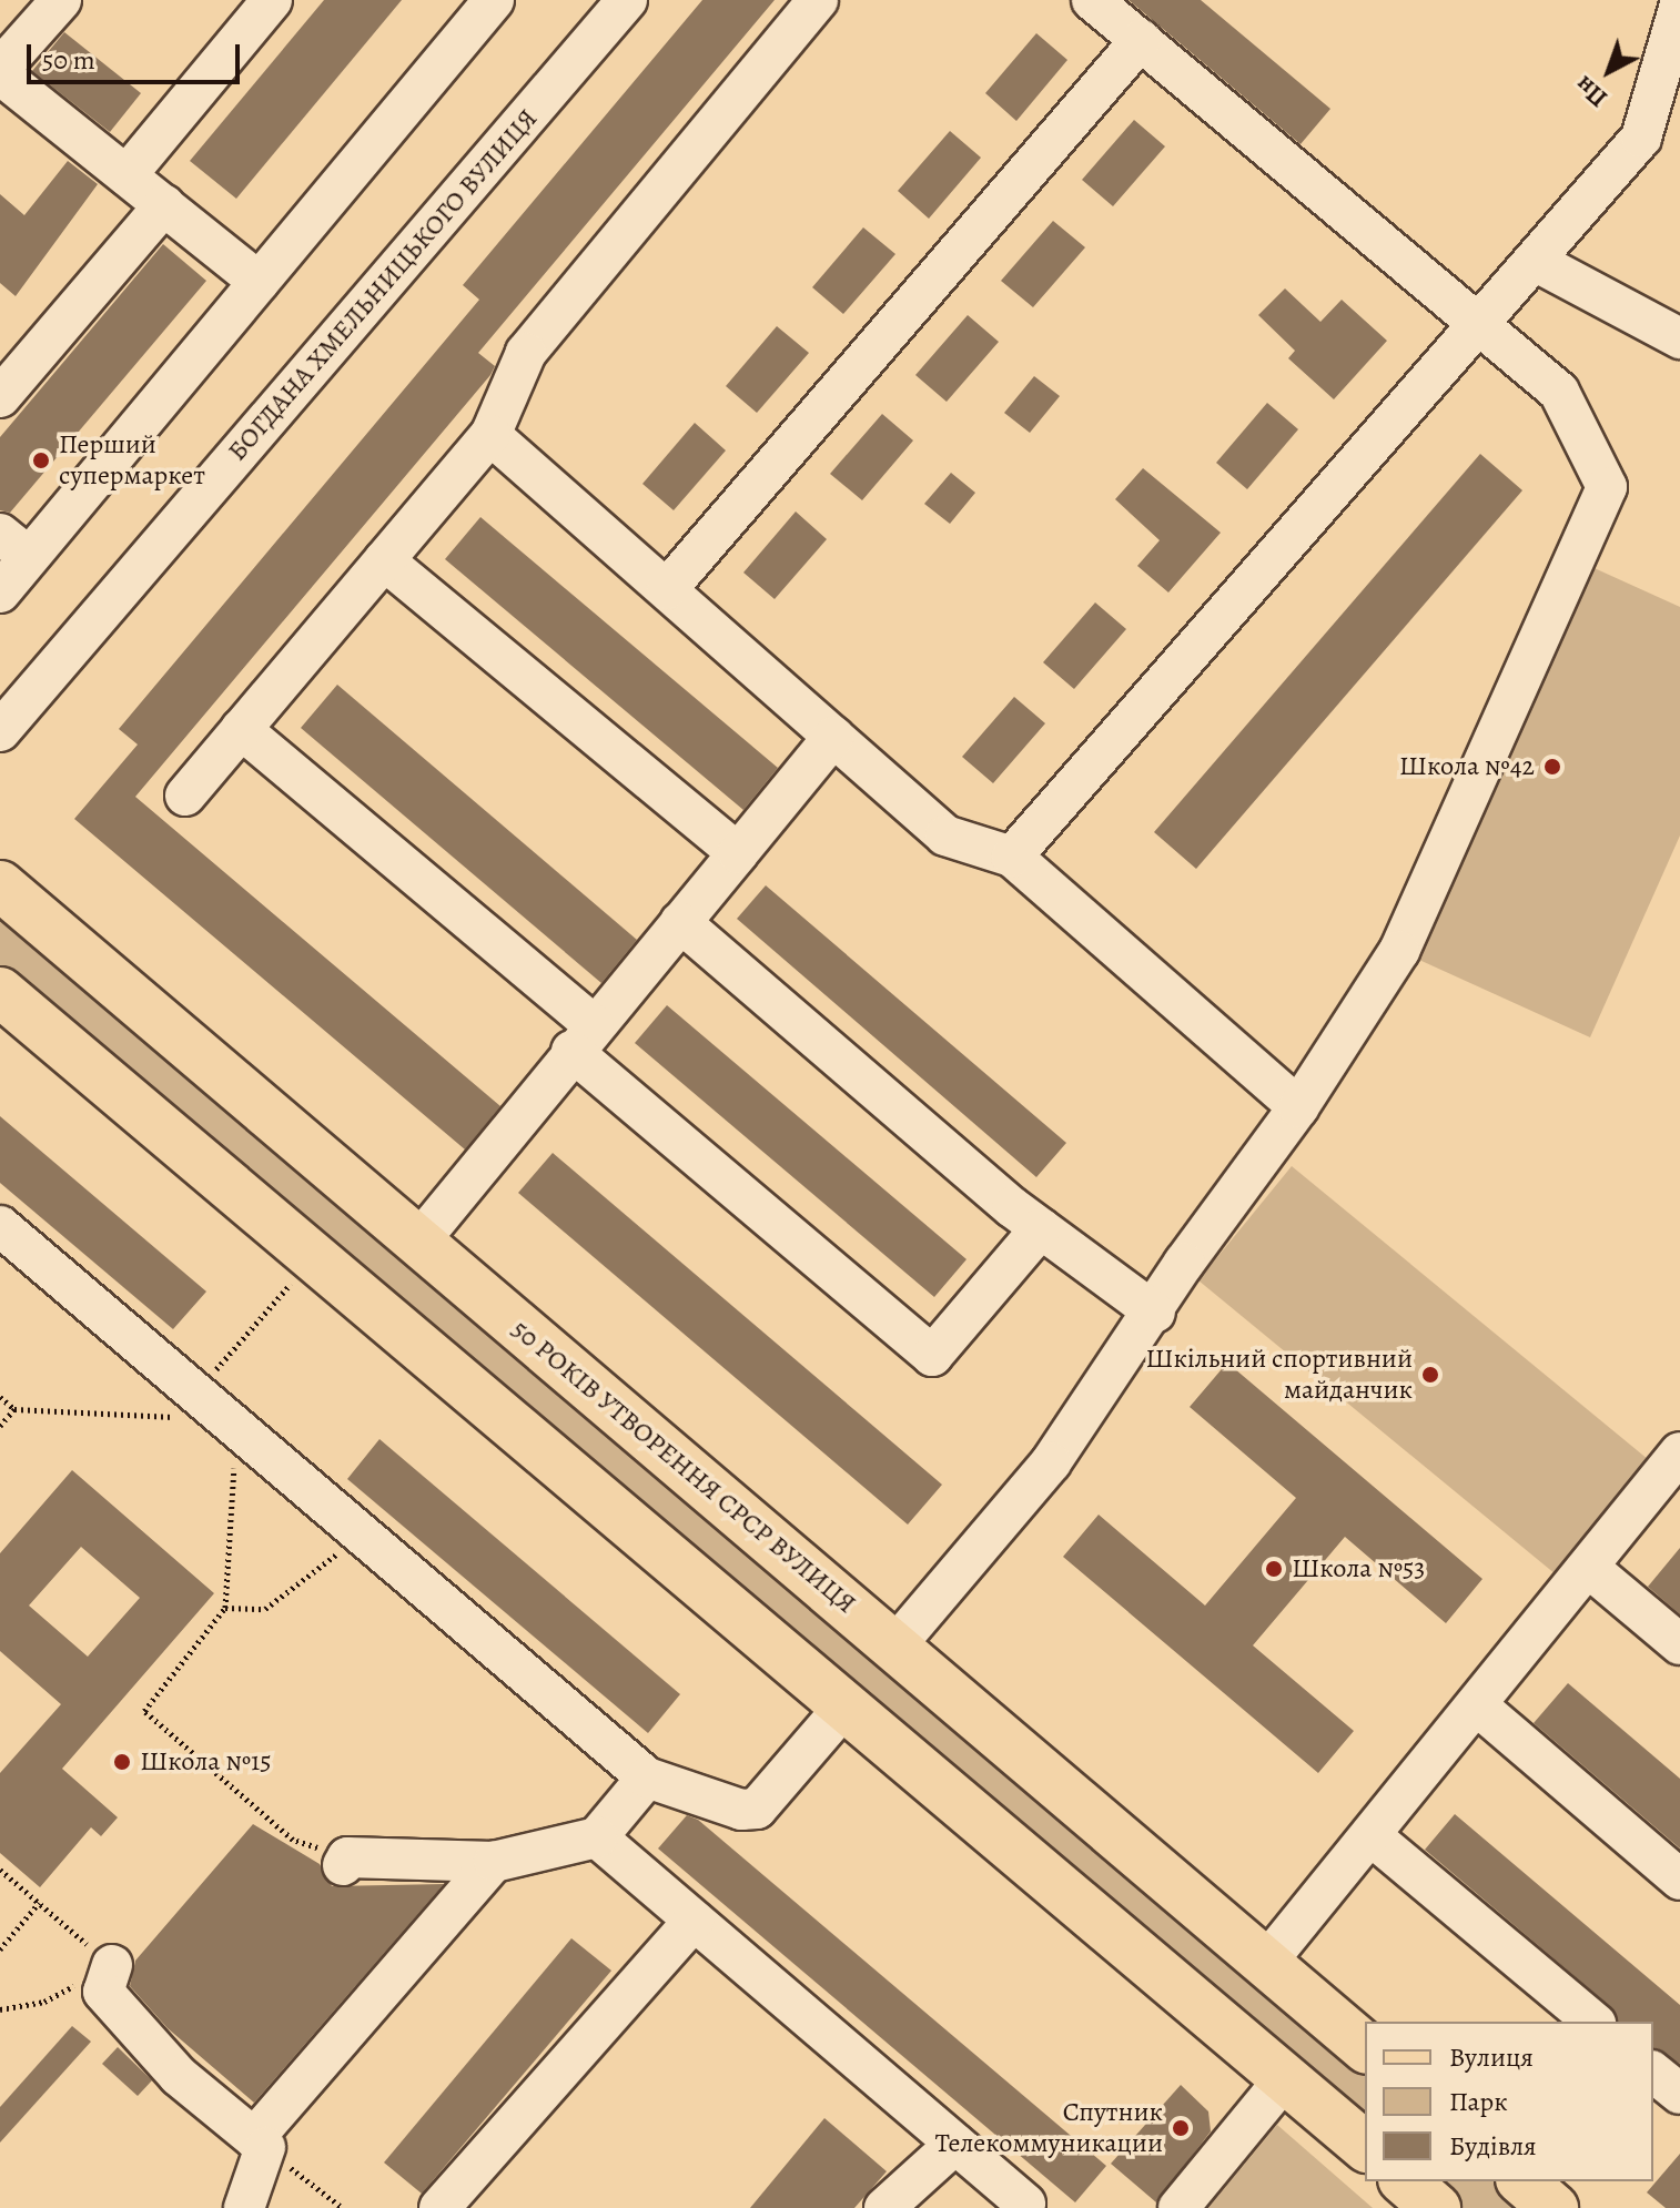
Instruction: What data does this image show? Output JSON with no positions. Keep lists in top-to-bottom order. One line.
{"streets":{"main road":["50 РОКІВ УТВОРЕННЯ СРСР ВУЛИЦЯ"],"street":["БОГДАНА ХМЕЛЬНИЦЬКОГО ВУЛИЦЯ"]},"places":["Перший супермаркет","Школа №42","Шкільний спортивний майданчик","Школа №53","Школа №15","Спутник Телекоммуникации"],"legend":["Вулиця","Парк","Будівля"],"scale_bar":"50 m","north":"bottom left"}
